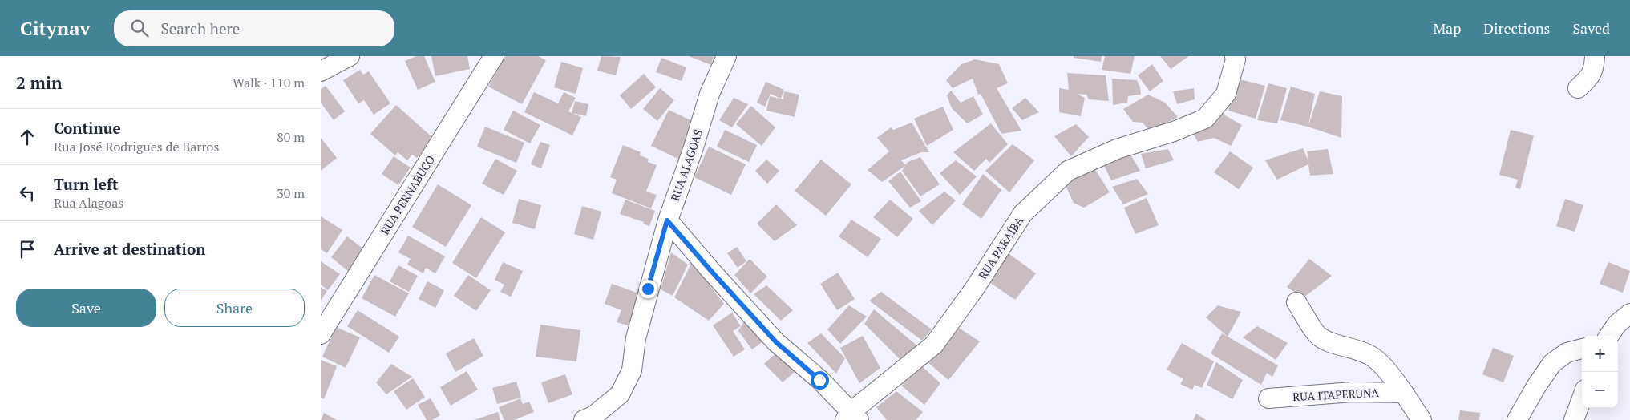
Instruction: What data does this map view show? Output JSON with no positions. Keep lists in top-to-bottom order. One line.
{"streets":{"street":["RUA ALAGOAS","RUA PERNABUCO","RUA PARAÍBA","RUA ITAPERUNA"]},"page":{"header":"Citynav","search":"Search here","nav":["Map","Directions","Saved"],"heading":["2 min","Walk · 110 m"],"list":[["Continue","Rua José Rodrigues de Barros","80 m"],["Turn left","Rua Alagoas","30 m"],"Arrive at destination"],"buttons":["Save","Share"],"map_buttons":["+","−"]}}
